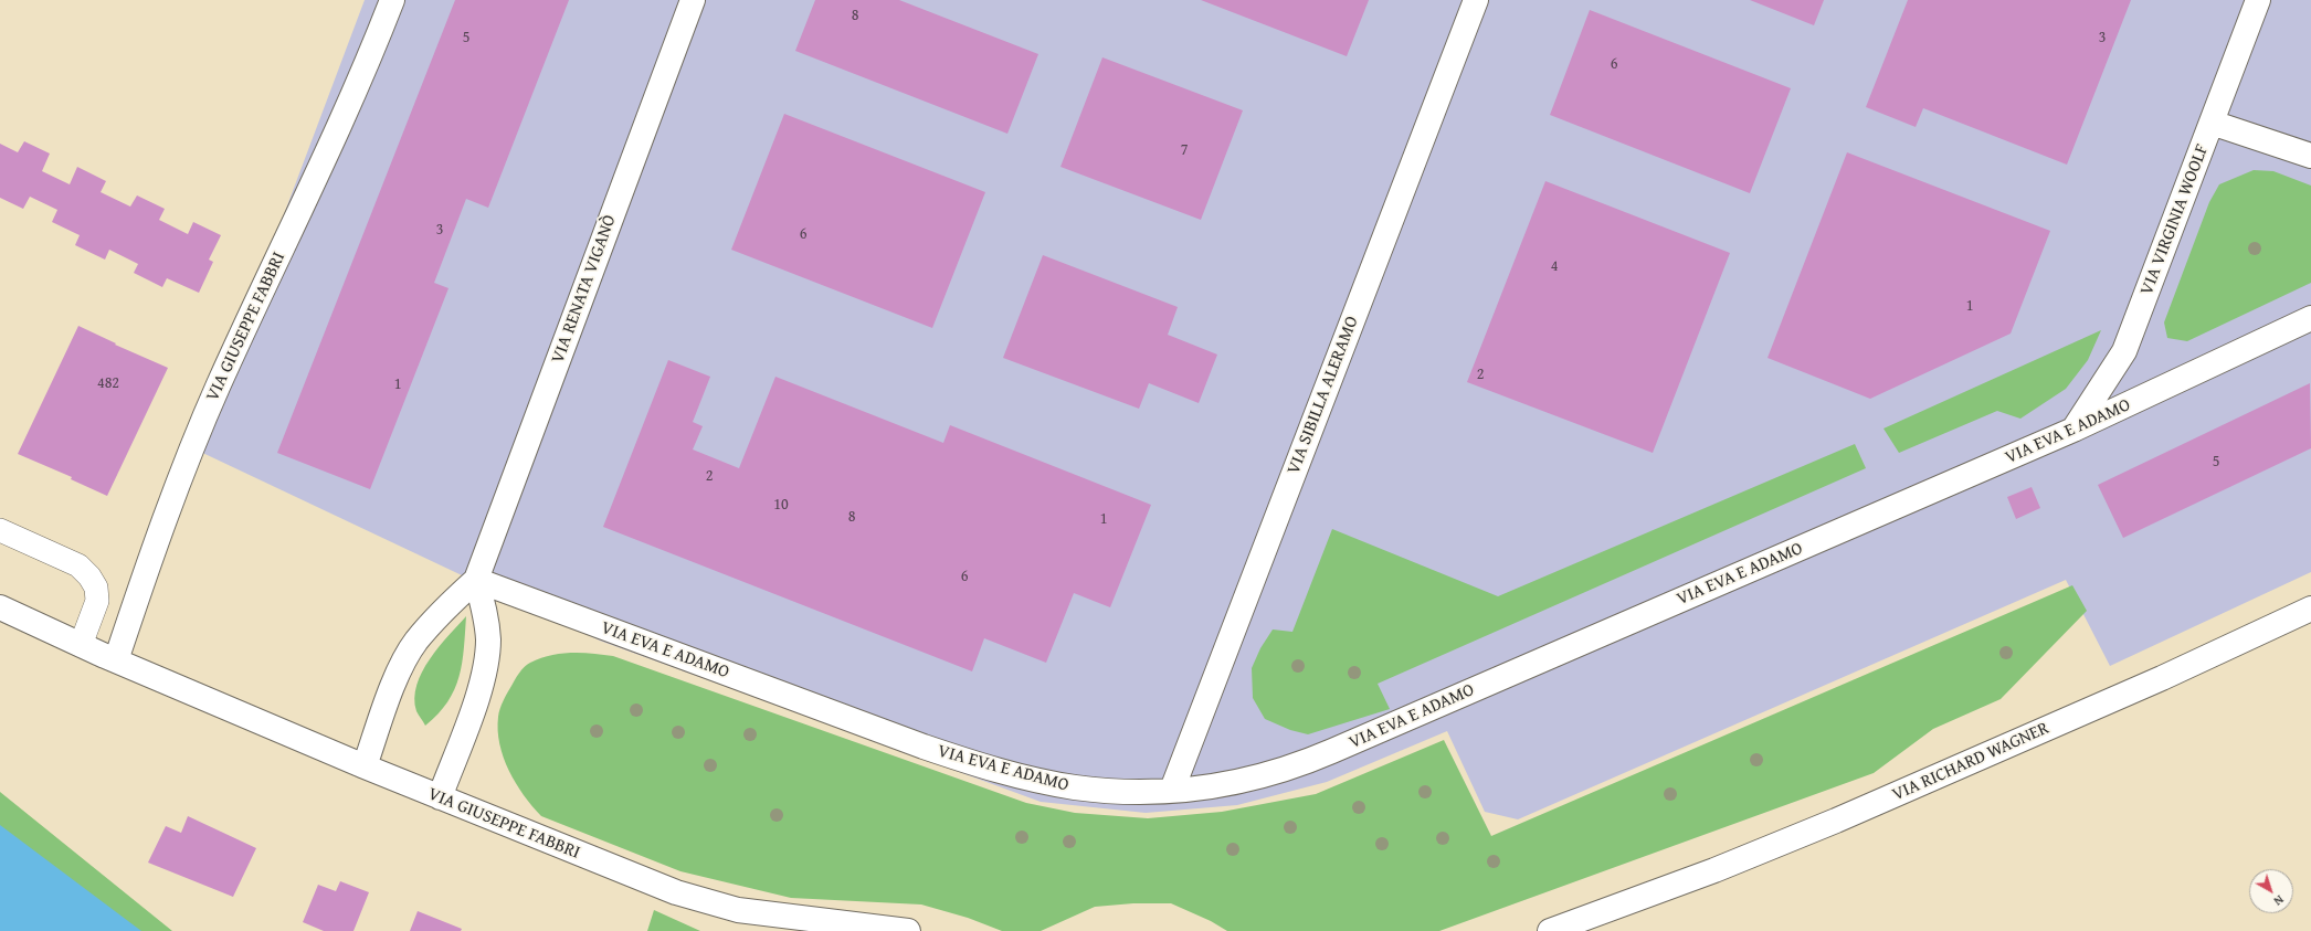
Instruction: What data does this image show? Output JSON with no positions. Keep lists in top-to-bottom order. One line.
{"streets":{"street":["VIA VIRGINIA WOOLF","VIA RENATA VIGANÒ","VIA GIUSEPPE FABBRI","VIA SIBILLA ALERAMO","VIA EVA E ADAMO","VIA RICHARD WAGNER"]},"crossings":[["VIA VIRGINIA WOOLF","VIA EVA E ADAMO"],["VIA RENATA VIGANÒ","VIA GIUSEPPE FABBRI"],["VIA RENATA VIGANÒ","VIA EVA E ADAMO"],["VIA SIBILLA ALERAMO","VIA EVA E ADAMO"]],"house_numbers":["8","5","3","6","7","3","6","4","1","2","482","1","5","2","10","8","1","6"],"north":"bottom right"}
